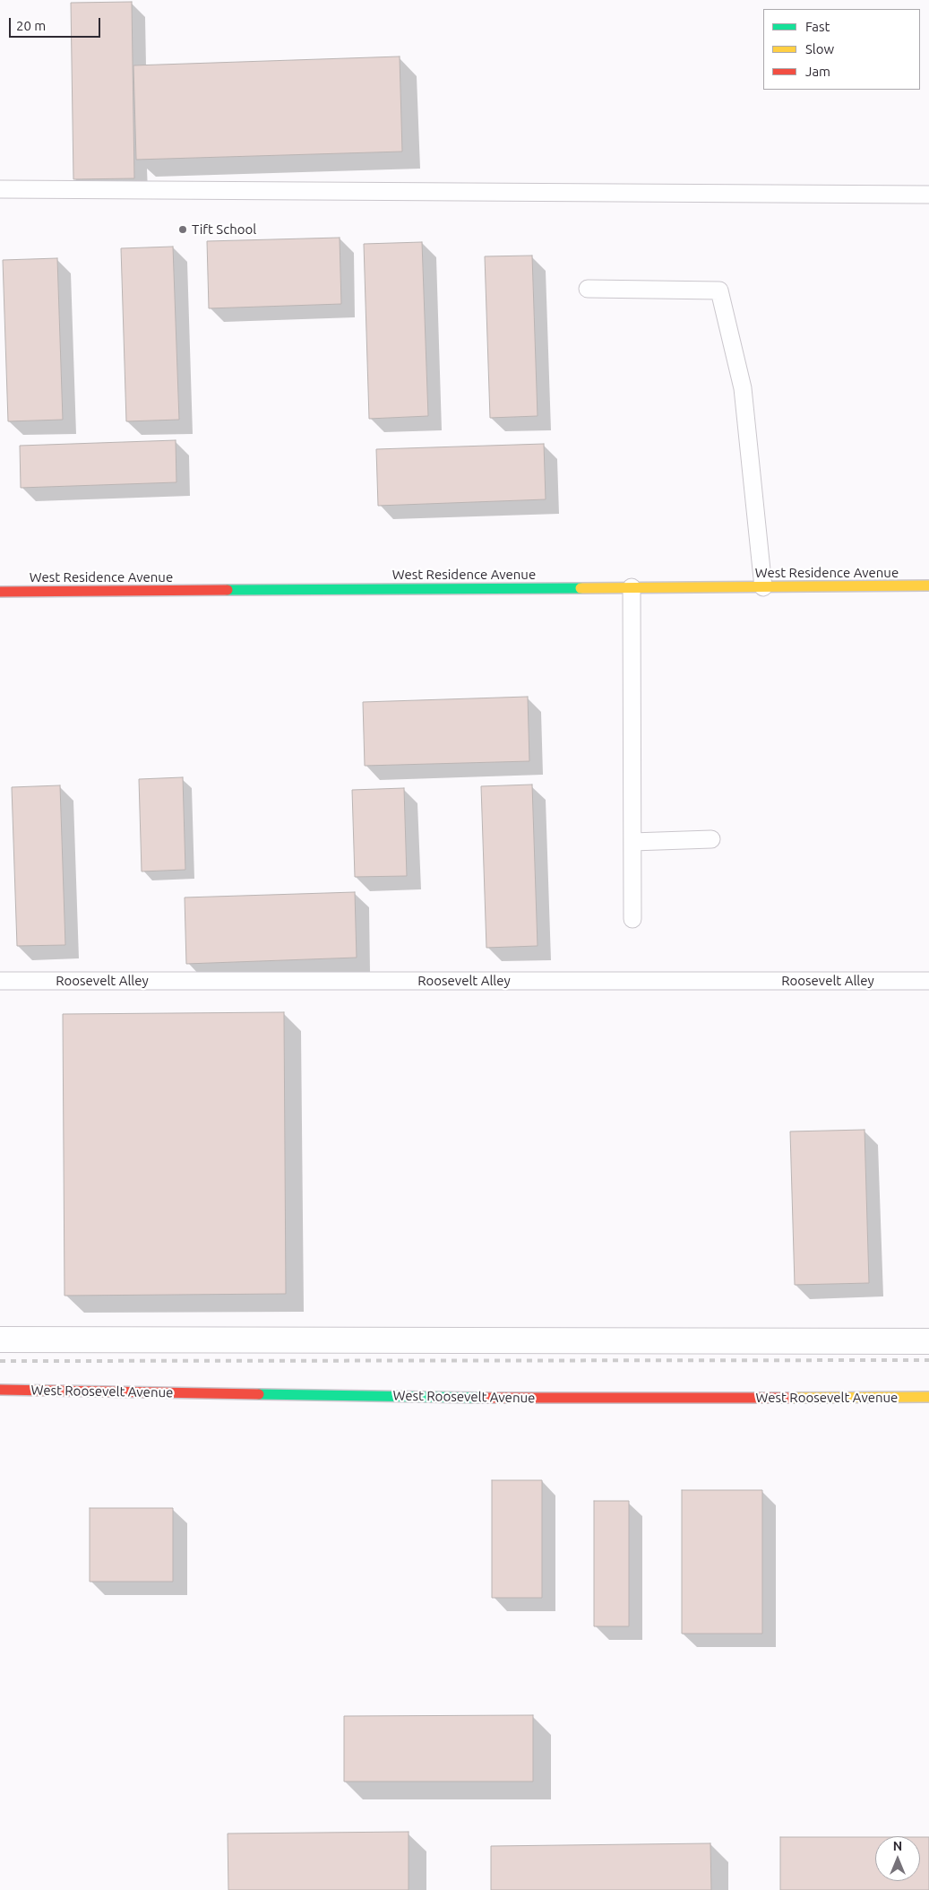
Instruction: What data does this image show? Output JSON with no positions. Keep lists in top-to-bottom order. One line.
{"streets":{"street":["West Residence Avenue","West Roosevelt Avenue"],"lane":["Roosevelt Alley"]},"places":["Tift School"],"legend":["Fast","Slow","Jam"],"scale_bar":"20 m","north":"top"}
